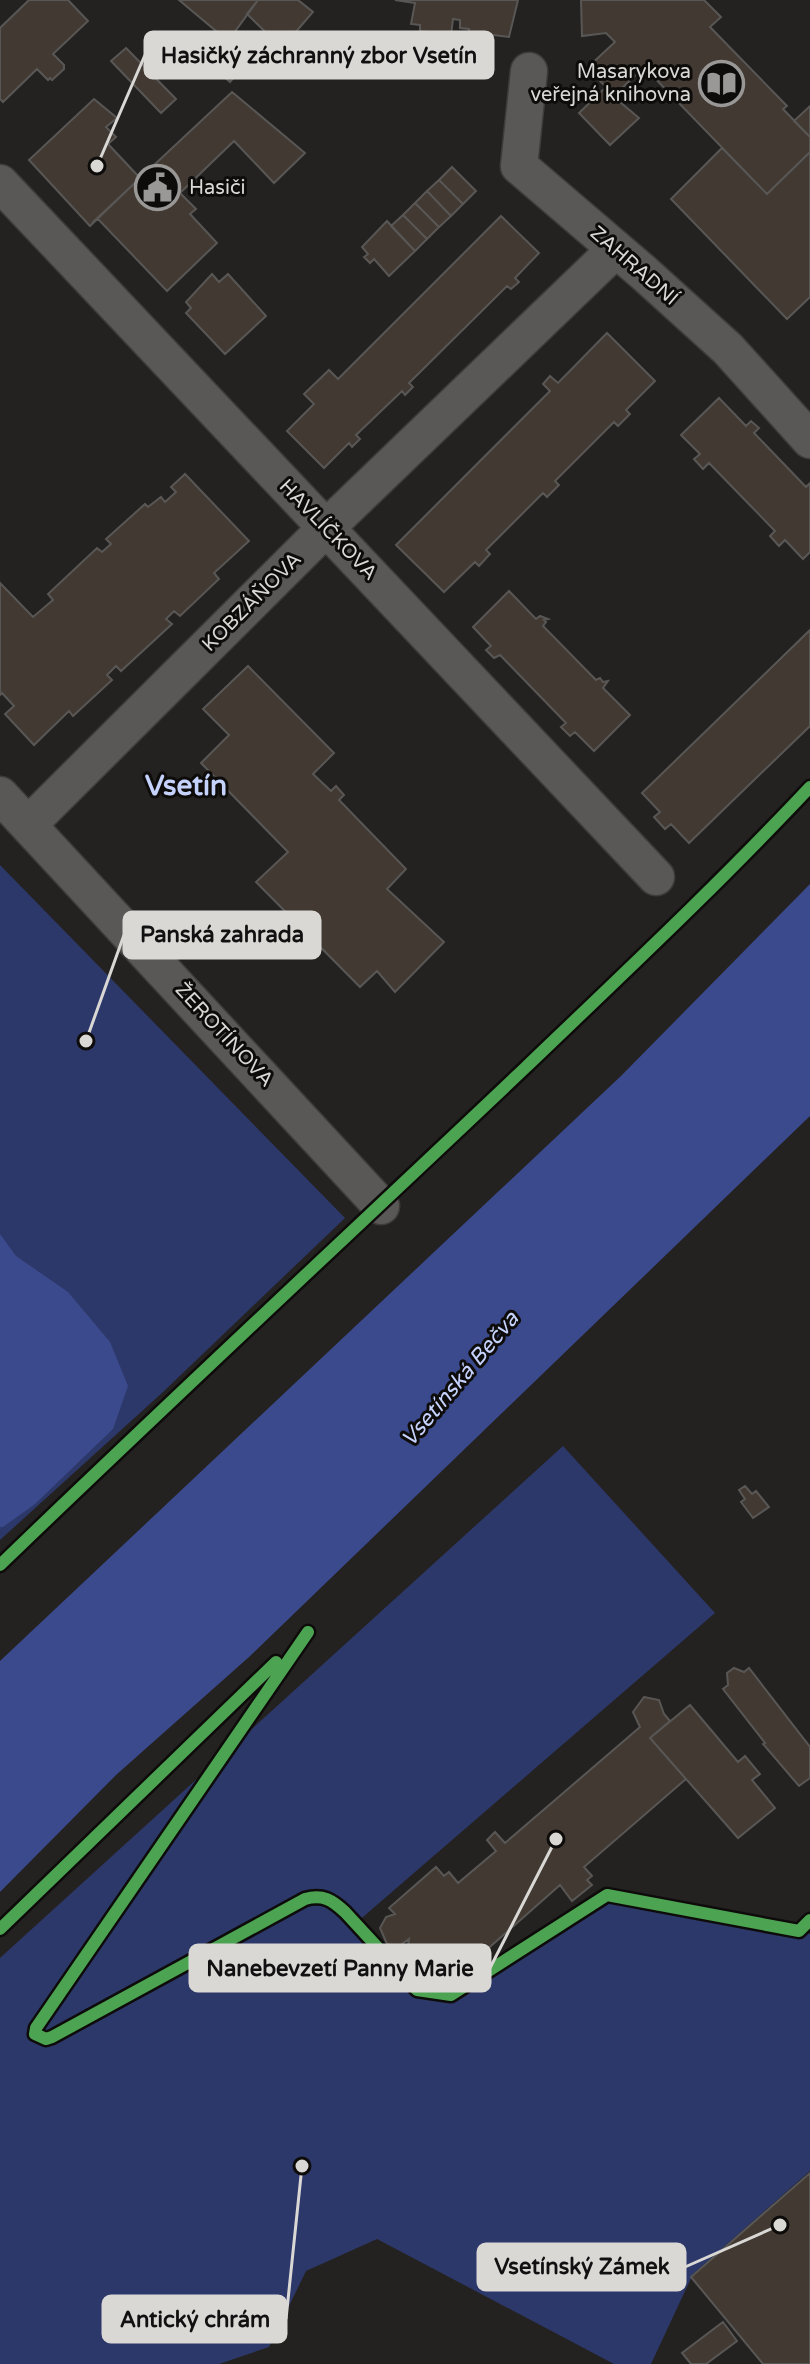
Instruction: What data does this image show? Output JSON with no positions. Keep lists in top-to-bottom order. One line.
{"streets":{"street":["ZAHRADNÍ","HAVLÍČKOVA","KOBZÁŇOVA","ŽEROTÍNOVA"]},"crossings":[["ZAHRADNÍ","KOBZÁŇOVA"],["HAVLÍČKOVA","KOBZÁŇOVA"],["KOBZÁŇOVA","ŽEROTÍNOVA"]],"districts":["Vsetín"],"water":["Vsetínská Bečva"],"places":{"library":["Masarykova veřejná knihovna"],"other":["Hasičký záchranný zbor Vsetín","Panská zahrada","Nanebevzetí Panny Marie","Antický chrám","Vsetínský Zámek"],"public building":["Hasiči"]}}
